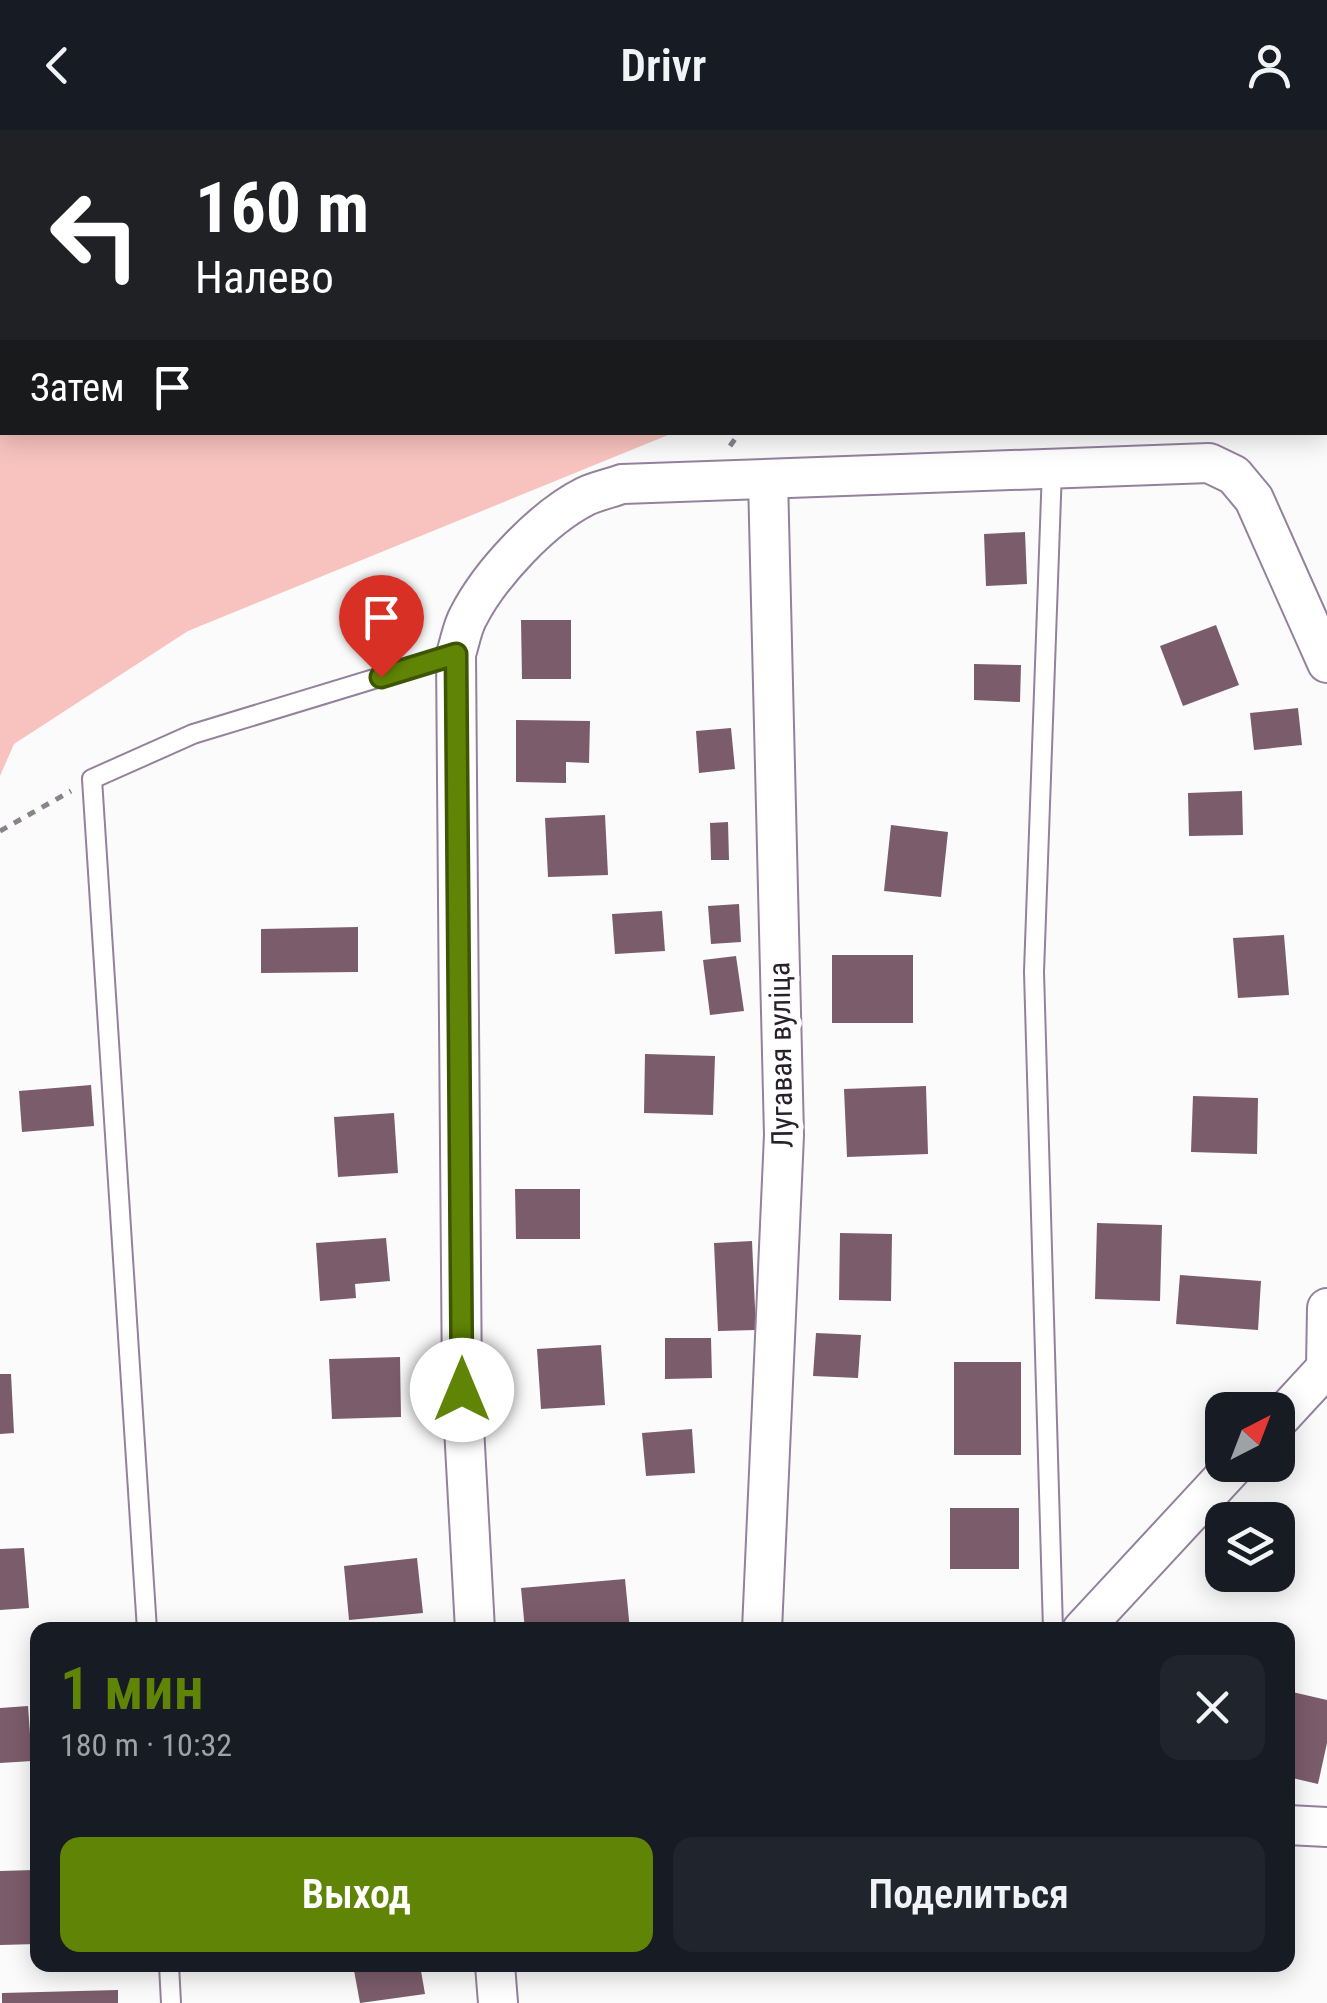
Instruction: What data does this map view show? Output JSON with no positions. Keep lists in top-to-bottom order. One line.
{"streets":{"street":["Лугавая вуліца"]},"north":"top right","page":{"header":"Drivr","turn":["160 m","Налево"],"then":"Затем","heading":["1 мин","180 m · 10:32"],"buttons":["Выход","Поделиться"]}}
